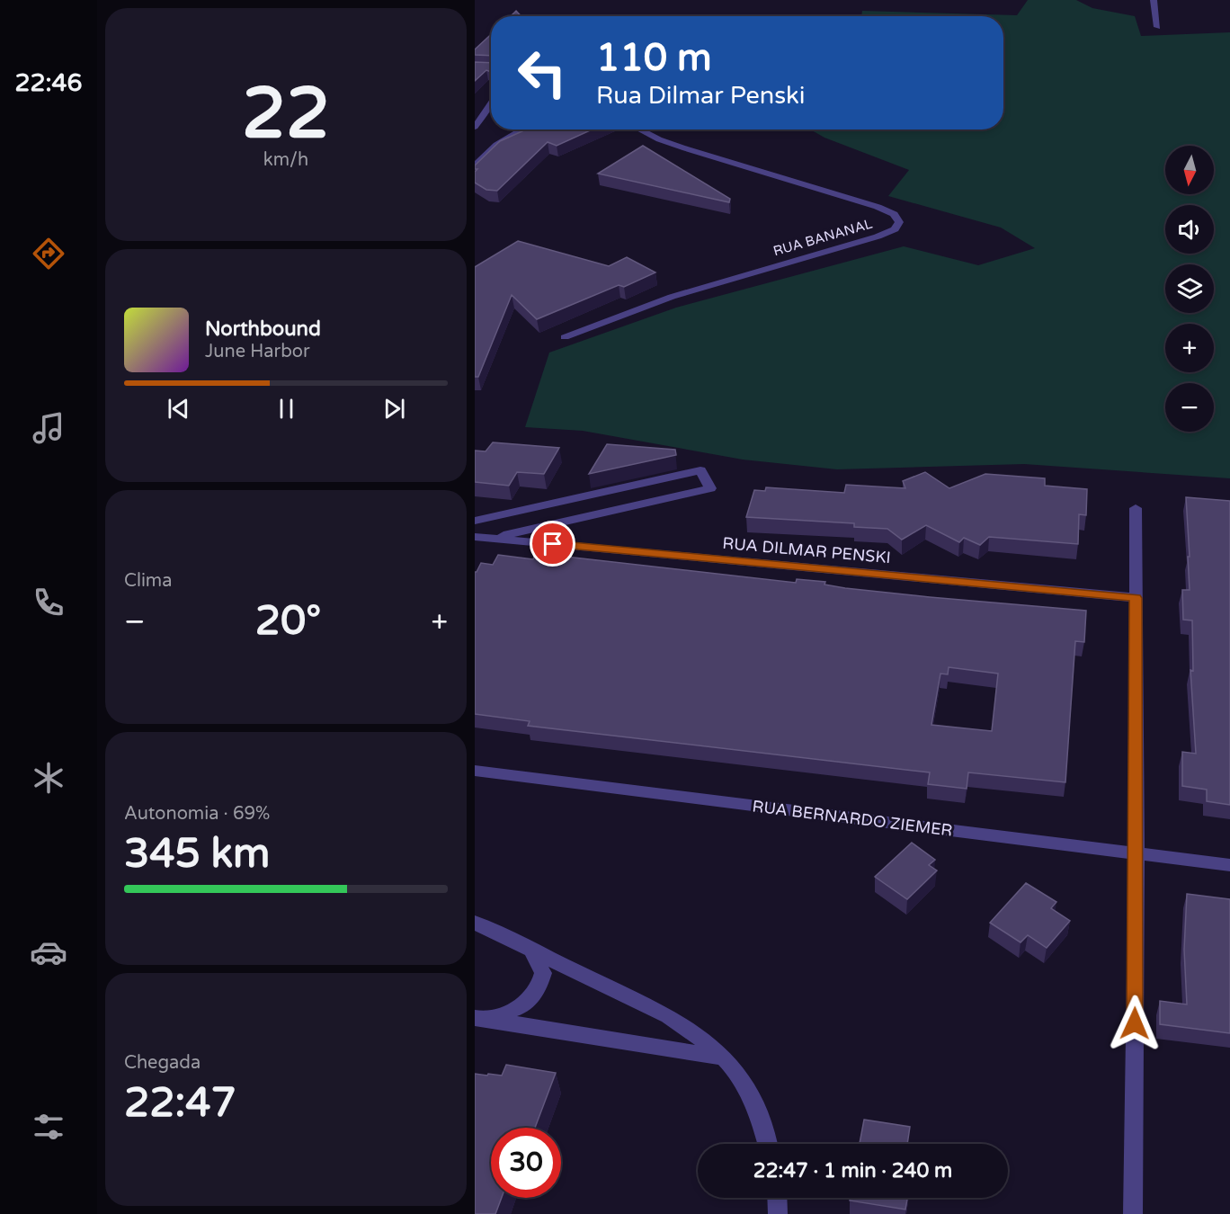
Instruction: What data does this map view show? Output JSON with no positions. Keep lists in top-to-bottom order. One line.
{"streets":{"street":["RUA BANANAL","RUA DILMAR PENSKI","RUA BERNARDO ZIEMER"]},"north":"bottom","page":{"tabs":"22:46","tile":[["22","km/h"],"Clima",["Autonomia · 69%","345 km"],["Chegada","22:47"]],"turn":["110 m","Rua Dilmar Penski"],"map_buttons":["+","−"],"song":["Northbound","June Harbor"],"heat":["−","20°","+"],"limit":"30","trip":"22:47 · 1 min · 240 m"}}
